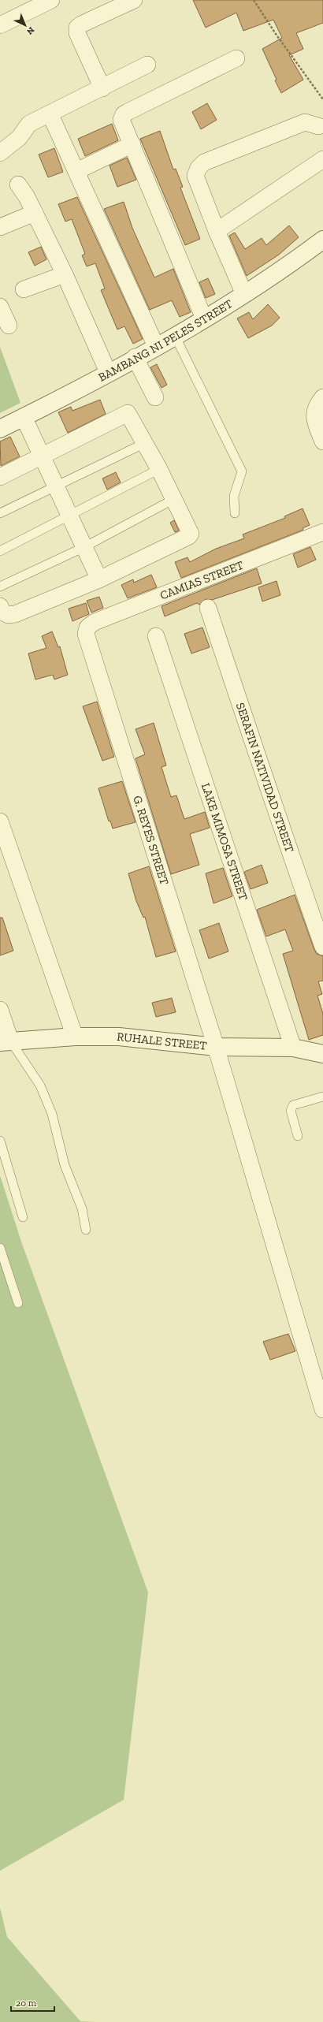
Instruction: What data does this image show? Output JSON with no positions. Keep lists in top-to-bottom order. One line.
{"streets":{"street":["BAMBANG NI PELES STREET","CAMIAS STREET","SERAFIN NATIVIDAD STREET","G. REYES STREET","LAKE MIMOSA STREET","RUHALE STREET"]},"crossings":[["CAMIAS STREET","G. REYES STREET"],["G. REYES STREET","RUHALE STREET"],["LAKE MIMOSA STREET","RUHALE STREET"]],"scale_bar":"20 m","north":"bottom right"}
